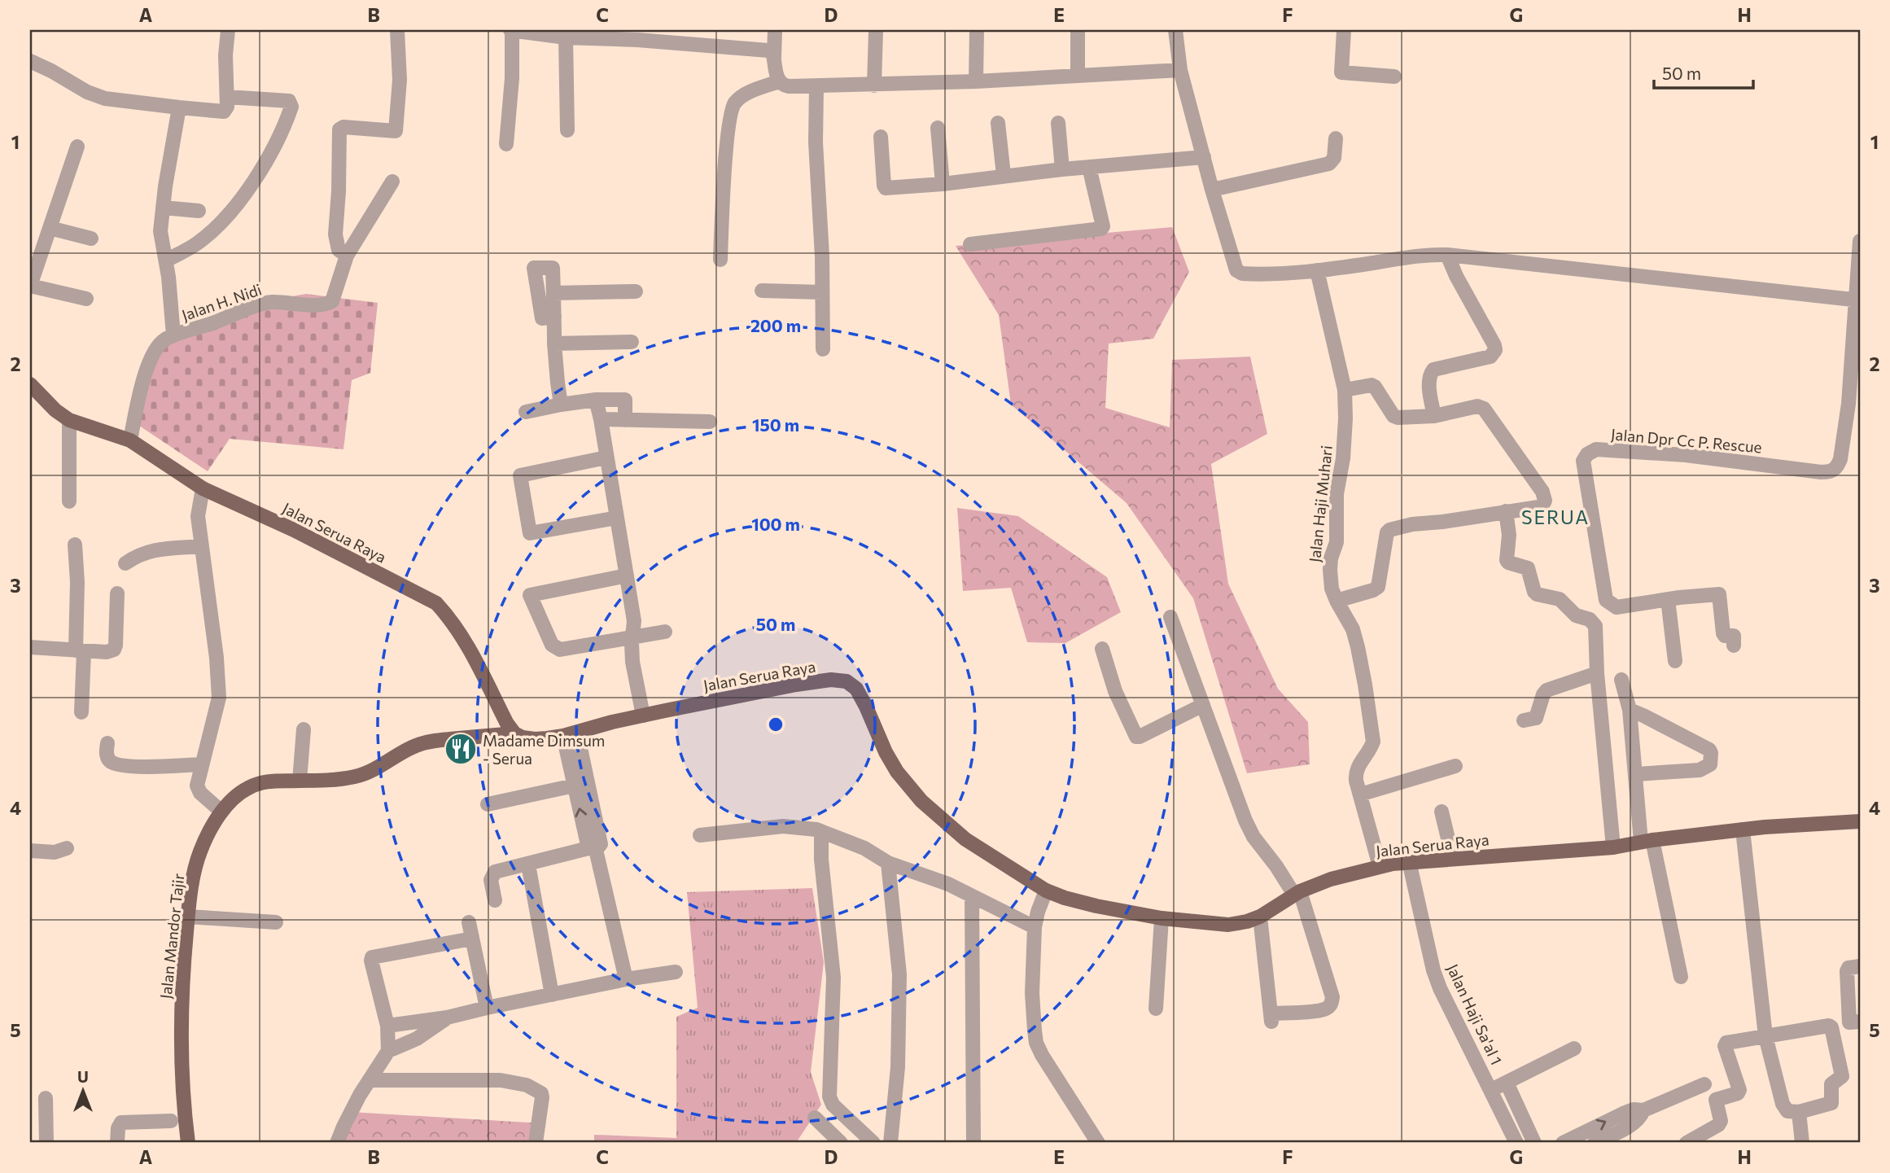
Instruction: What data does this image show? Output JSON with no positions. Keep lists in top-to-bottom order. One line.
{"streets":{"main road":["Jalan Serua Raya","Jalan Mandor Tajir"],"street":["Jalan H. Nidi","Jalan Dpr Cc P. Rescue","Jalan Haji Muhari","Jalan Haji Sa'al 1"]},"crossings":[["Jalan H. Nidi","Jalan Serua Raya"],["Jalan Haji Muhari","Jalan Serua Raya"],["Jalan Serua Raya","Jalan Mandor Tajir"],["Jalan Serua Raya","Jalan Haji Sa'al 1"]],"districts":["SERUA"],"places":{"restaurant":["Madame Dimsum - Serua"]},"scale_bar":"50 m","north":"top","grid":{"columns":["A","B","C","D","E","F","G","H"],"rows":["1","2","3","4","5"]},"rings":["200 m","150 m","100 m","50 m"]}
